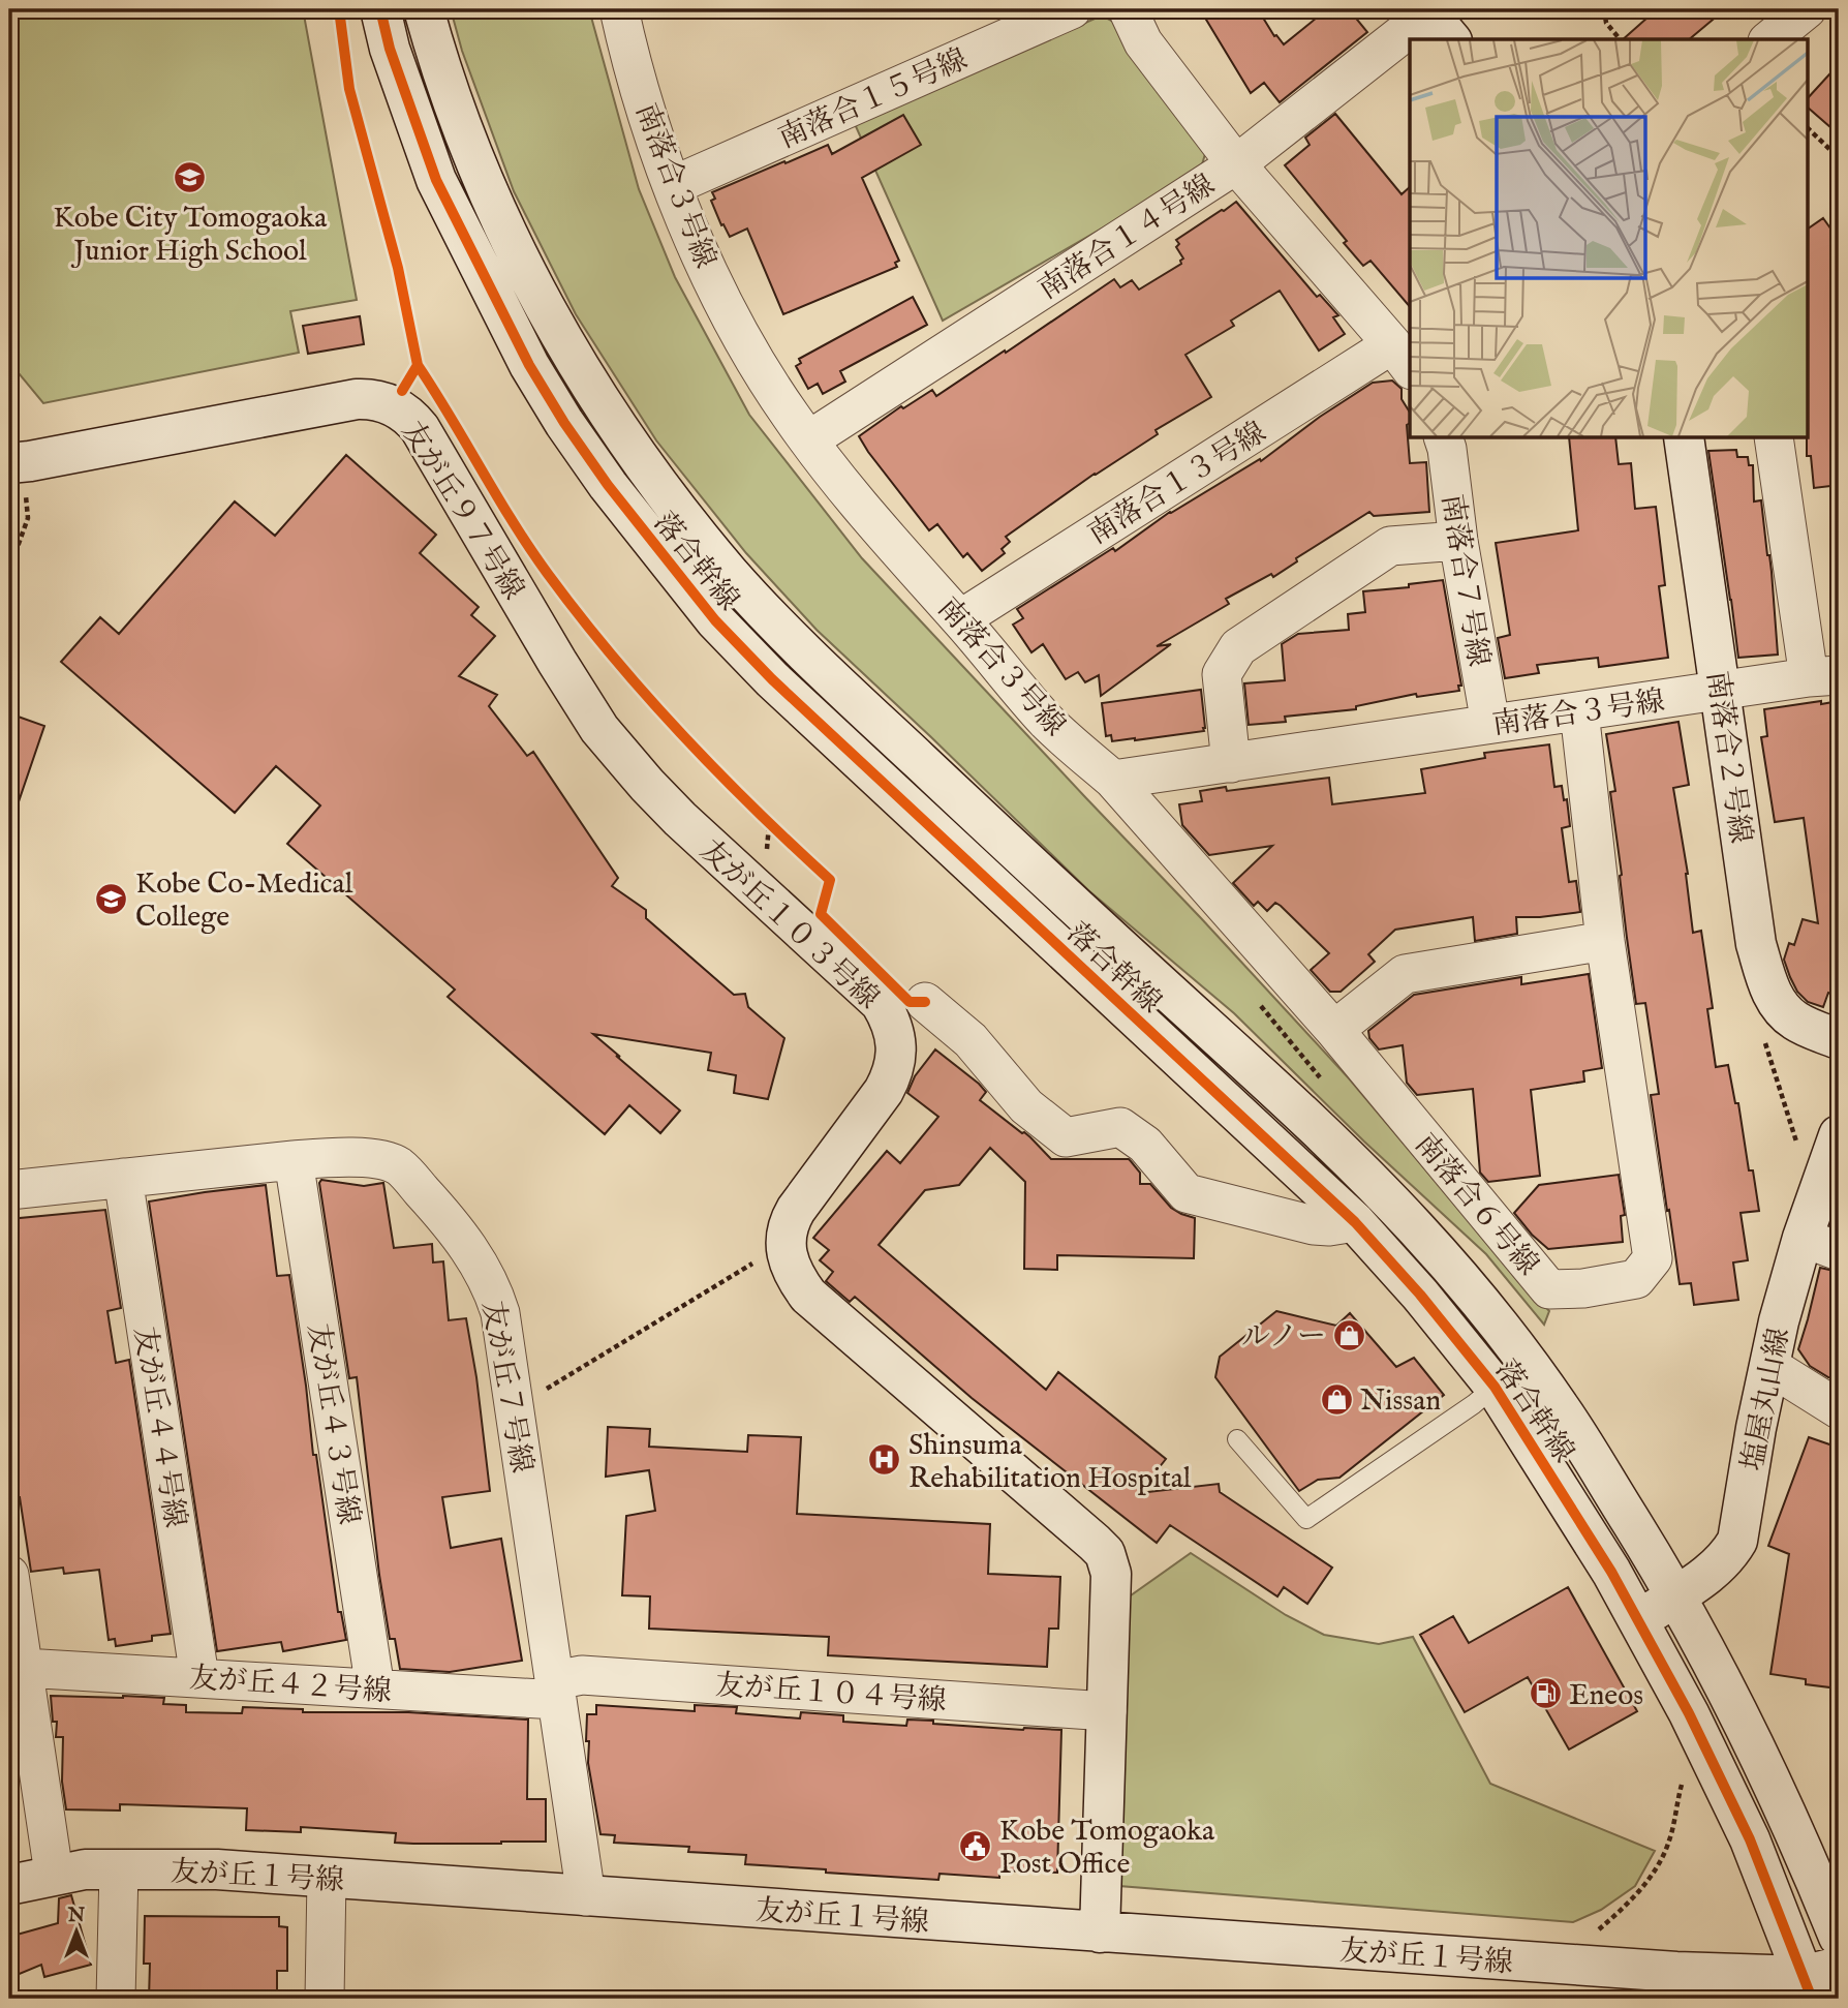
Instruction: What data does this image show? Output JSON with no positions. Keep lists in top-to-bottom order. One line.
{"streets":{"street":["南落合１５号線","南落合３号線","南落合１４号線","南落合１３号線","友が丘９７号線","落合幹線","南落合７号線","南落合２号線","友が丘１０３号線","南落合６号線","友が丘７号線","塩屋丸山線","友が丘４３号線","友が丘４４号線","友が丘４２号線","友が丘１０４号線","友が丘１号線"]},"crossings":[["南落合１５号線","南落合３号線"],["南落合３号線","南落合１４号線"],["南落合３号線","南落合１３号線"],["南落合３号線","南落合７号線"],["南落合３号線","南落合２号線"],["南落合３号線","南落合６号線"],["友が丘９７号線","友が丘１０３号線"],["落合幹線","塩屋丸山線"],["友が丘１０３号線","友が丘１０４号線"],["友が丘１０３号線","友が丘１号線"],["友が丘７号線","友が丘４３号線"],["友が丘７号線","友が丘４４号線"],["友が丘７号線","友が丘４２号線"],["友が丘７号線","友が丘１０４号線"],["友が丘７号線","友が丘１号線"],["友が丘４３号線","友が丘４２号線"],["友が丘４４号線","友が丘４２号線"],["友が丘４２号線","友が丘１０４号線"]],"places":{"school or university":["Kobe City Tomogaoka Junior High School","Kobe Co-Medical College"],"shop":["ルノー","Nissan"],"hospital":["Shinsuma Rehabilitation Hospital"],"fuel station":["Eneos"],"public building":["Kobe Tomogaoka Post Office"]},"north":"top"}
